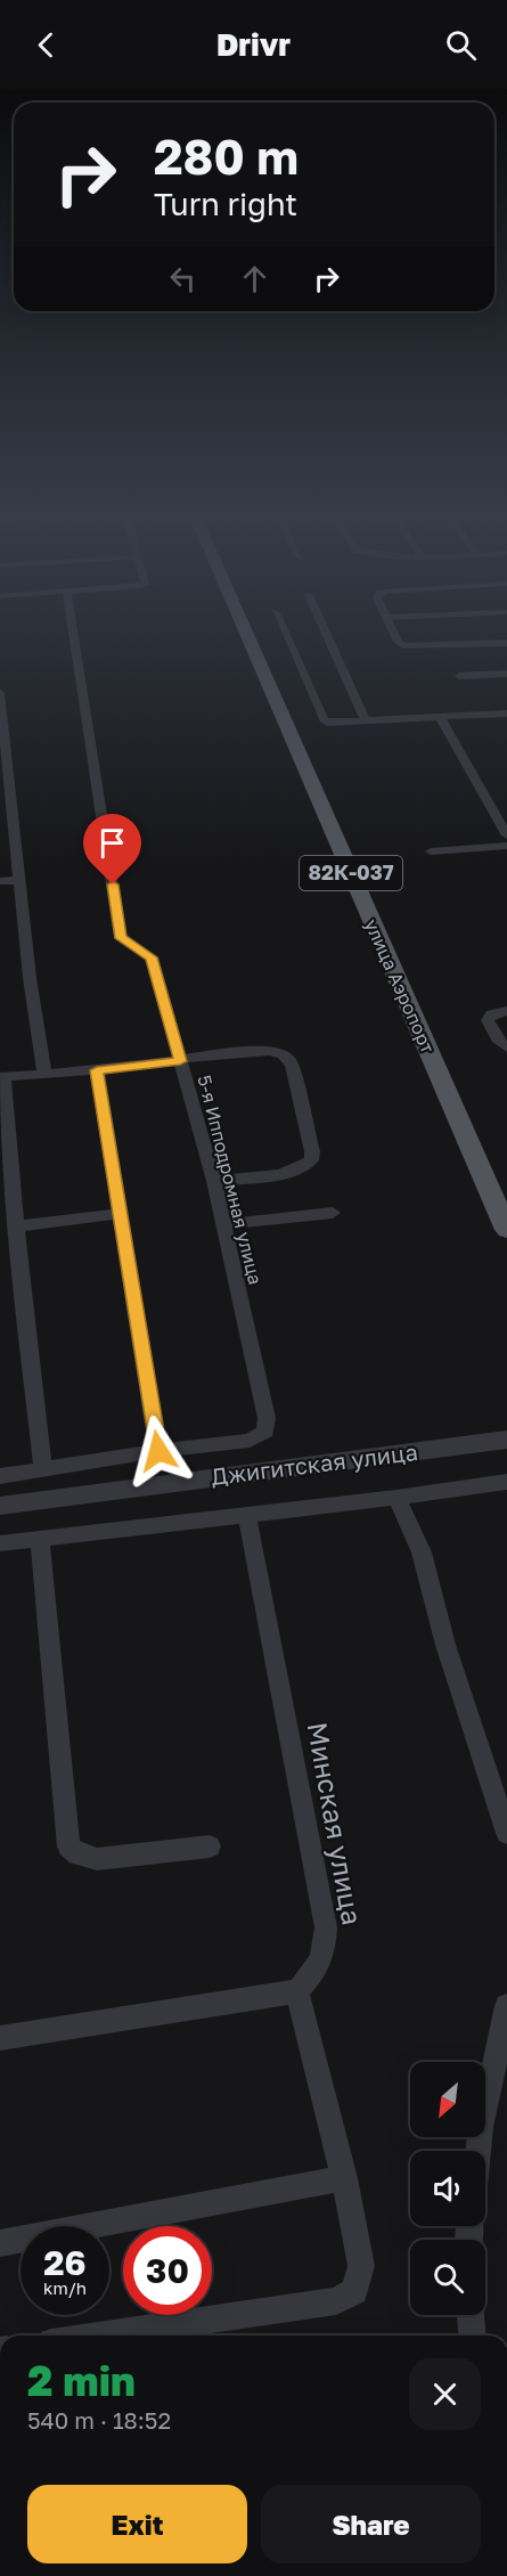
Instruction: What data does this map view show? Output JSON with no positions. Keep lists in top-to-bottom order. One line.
{"streets":{"main road":["82К-037","улица Аэропорт"],"street":["5-я Ипподромная улица","Джигитская улица","Минская улица"]},"north":"bottom left","page":{"header":"Drivr","turn":["280 m","Turn right"],"speed":"26 km/h","limit":"30","heading":["2 min","540 m · 18:52"],"buttons":["Exit","Share"]}}
